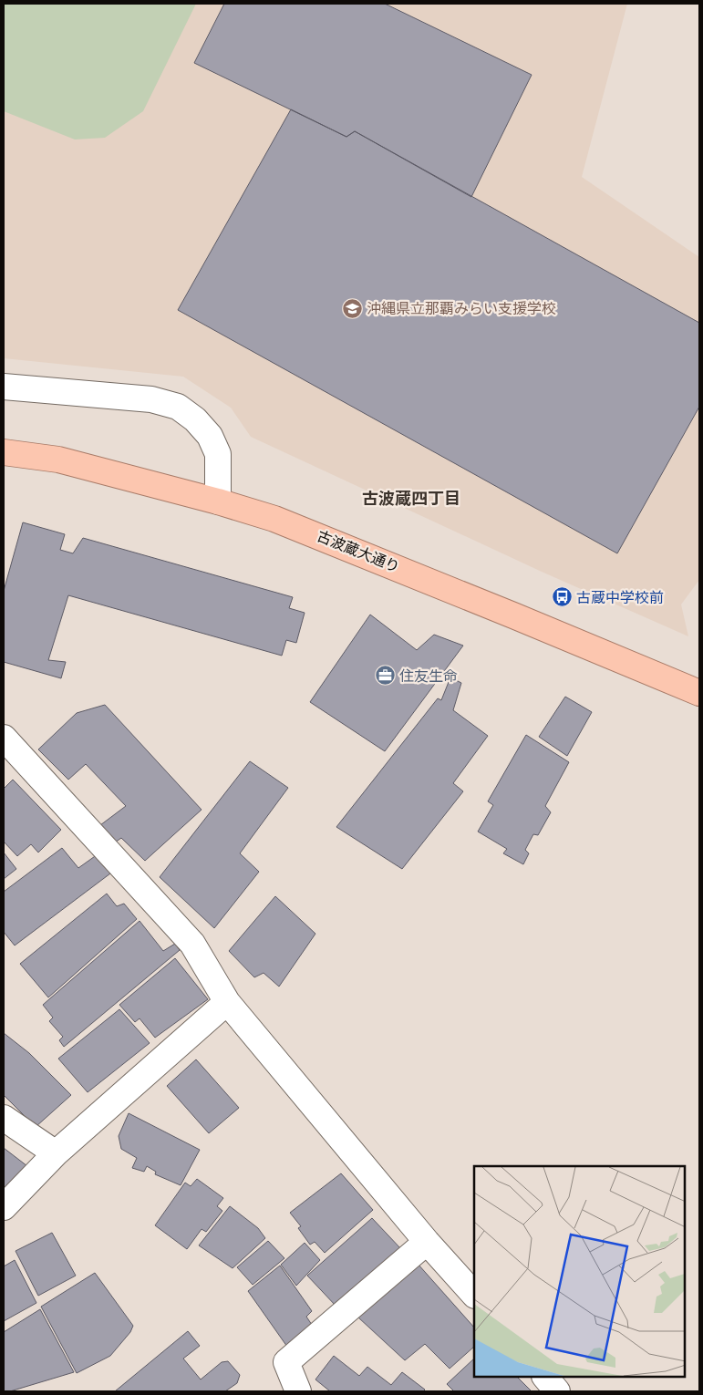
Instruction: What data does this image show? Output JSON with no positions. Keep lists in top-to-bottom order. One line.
{"streets":{"highway":["古波蔵大通り"]},"districts":["古波蔵四丁目"],"places":{"school or university":["沖縄県立那覇みらい支援学校"],"bus stop":["古蔵中学校前"],"office":["住友生命"]}}
